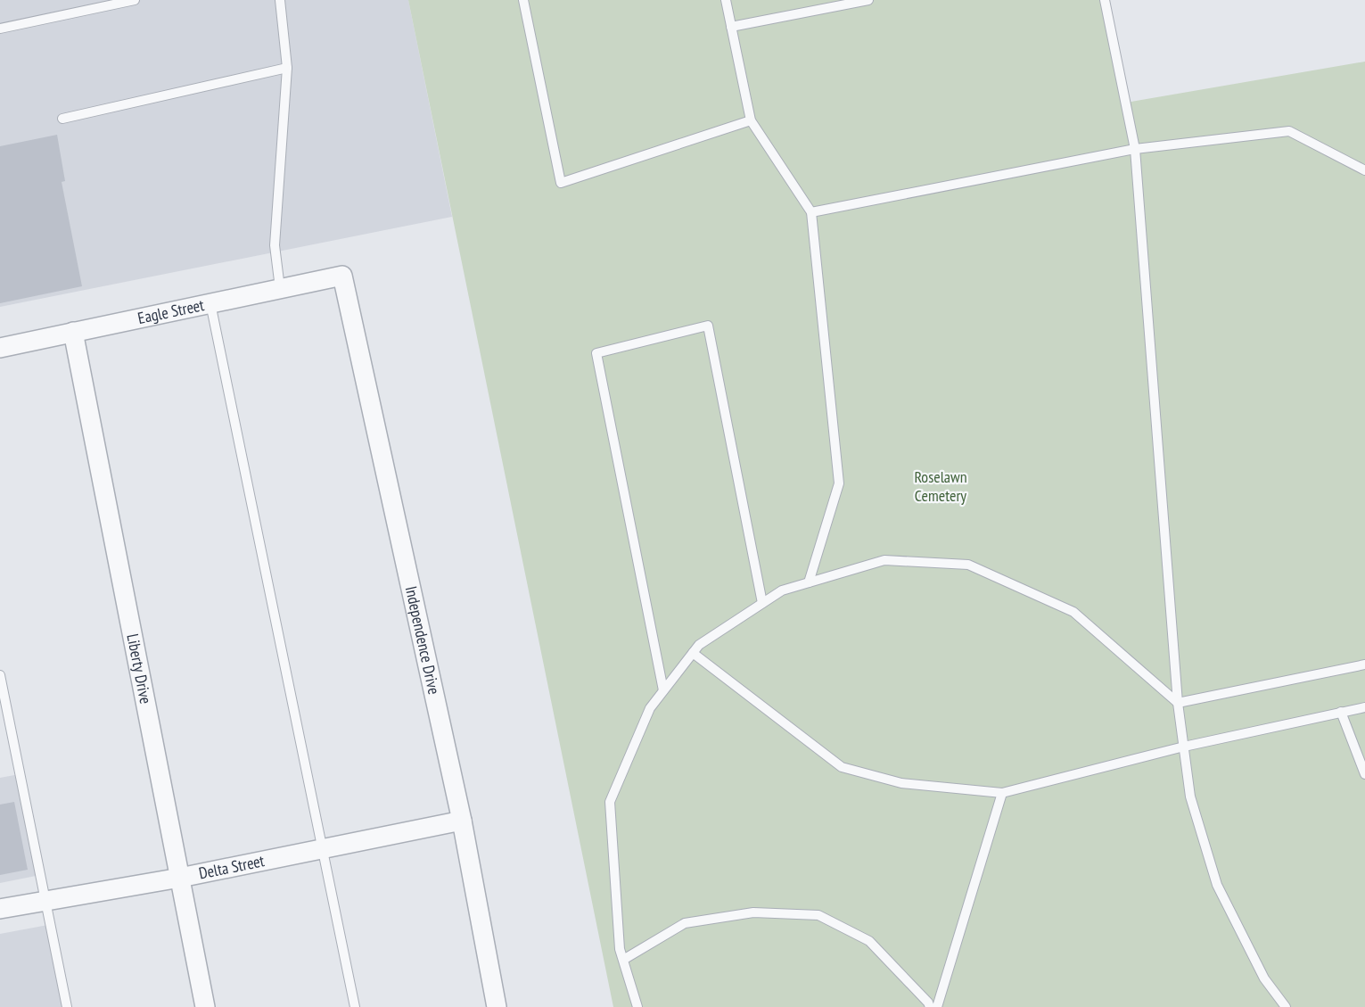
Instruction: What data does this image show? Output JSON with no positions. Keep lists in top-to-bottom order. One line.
{"streets":{"street":["Eagle Street","Independence Drive","Liberty Drive","Delta Street"]},"crossings":[["Eagle Street","Independence Drive"],["Eagle Street","Liberty Drive"],["Independence Drive","Delta Street"],["Liberty Drive","Delta Street"]],"parks":["Roselawn Cemetery"]}
